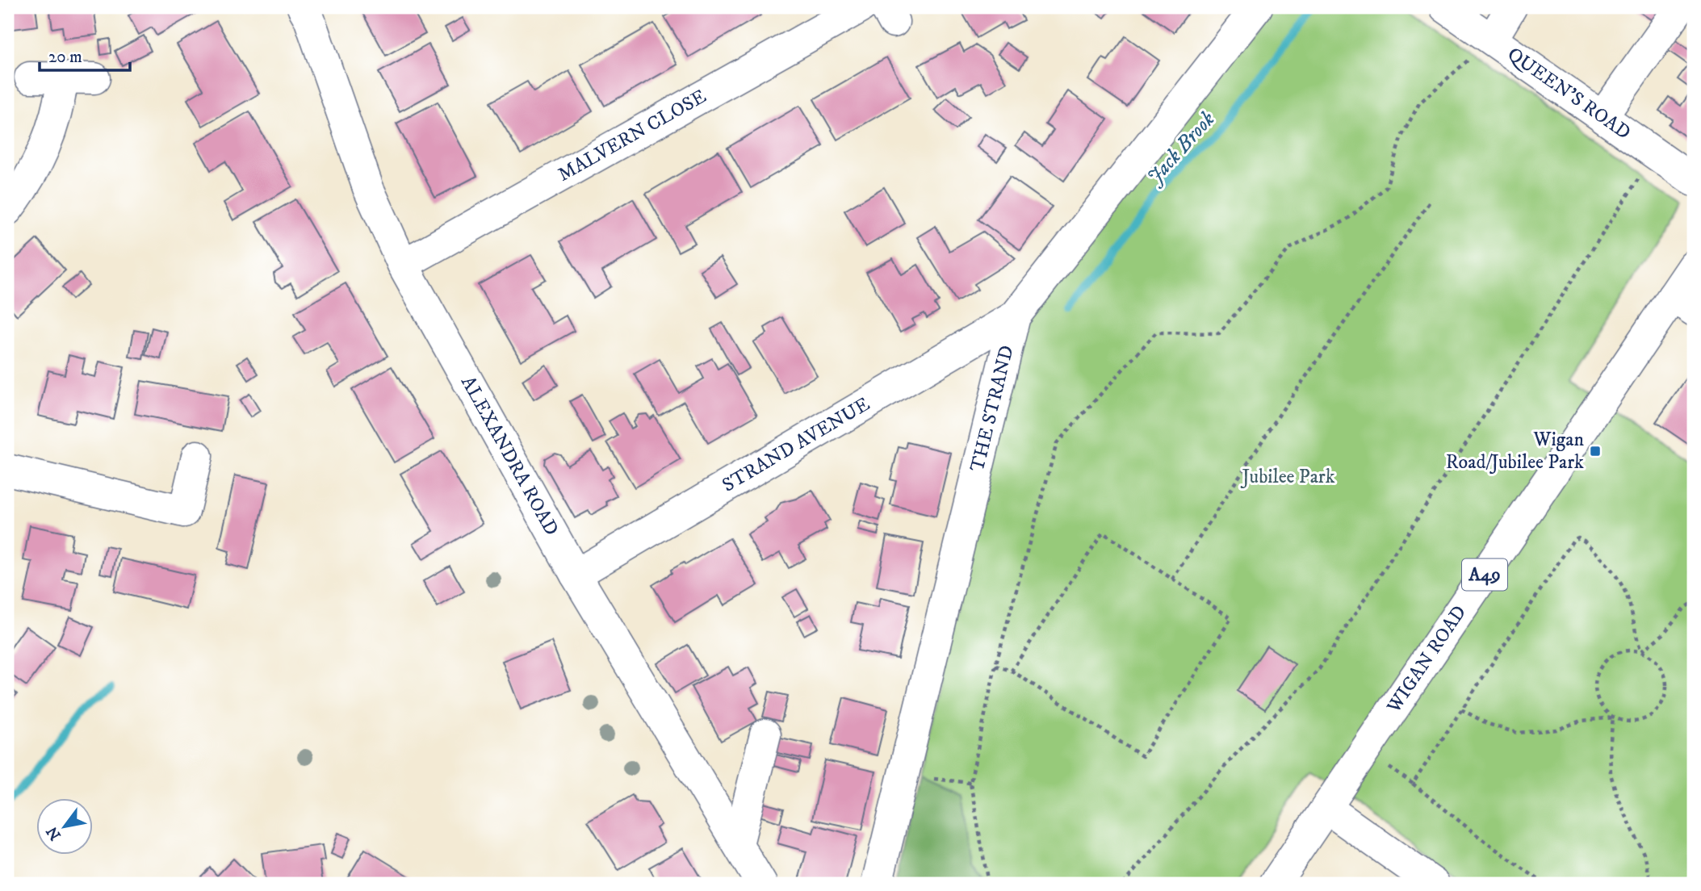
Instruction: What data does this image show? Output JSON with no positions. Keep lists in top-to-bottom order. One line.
{"streets":{"street":["QUEEN'S ROAD","MALVERN CLOSE","THE STRAND","STRAND AVENUE","ALEXANDRA ROAD","A49","WIGAN ROAD"]},"crossings":[["MALVERN CLOSE","ALEXANDRA ROAD"],["THE STRAND","STRAND AVENUE"],["STRAND AVENUE","ALEXANDRA ROAD"]],"water":["Jack Brook"],"parks":["Jubilee Park"],"places":{"transit":["Wigan Road/Jubilee Park"]},"scale_bar":"20 m","north":"bottom left"}
